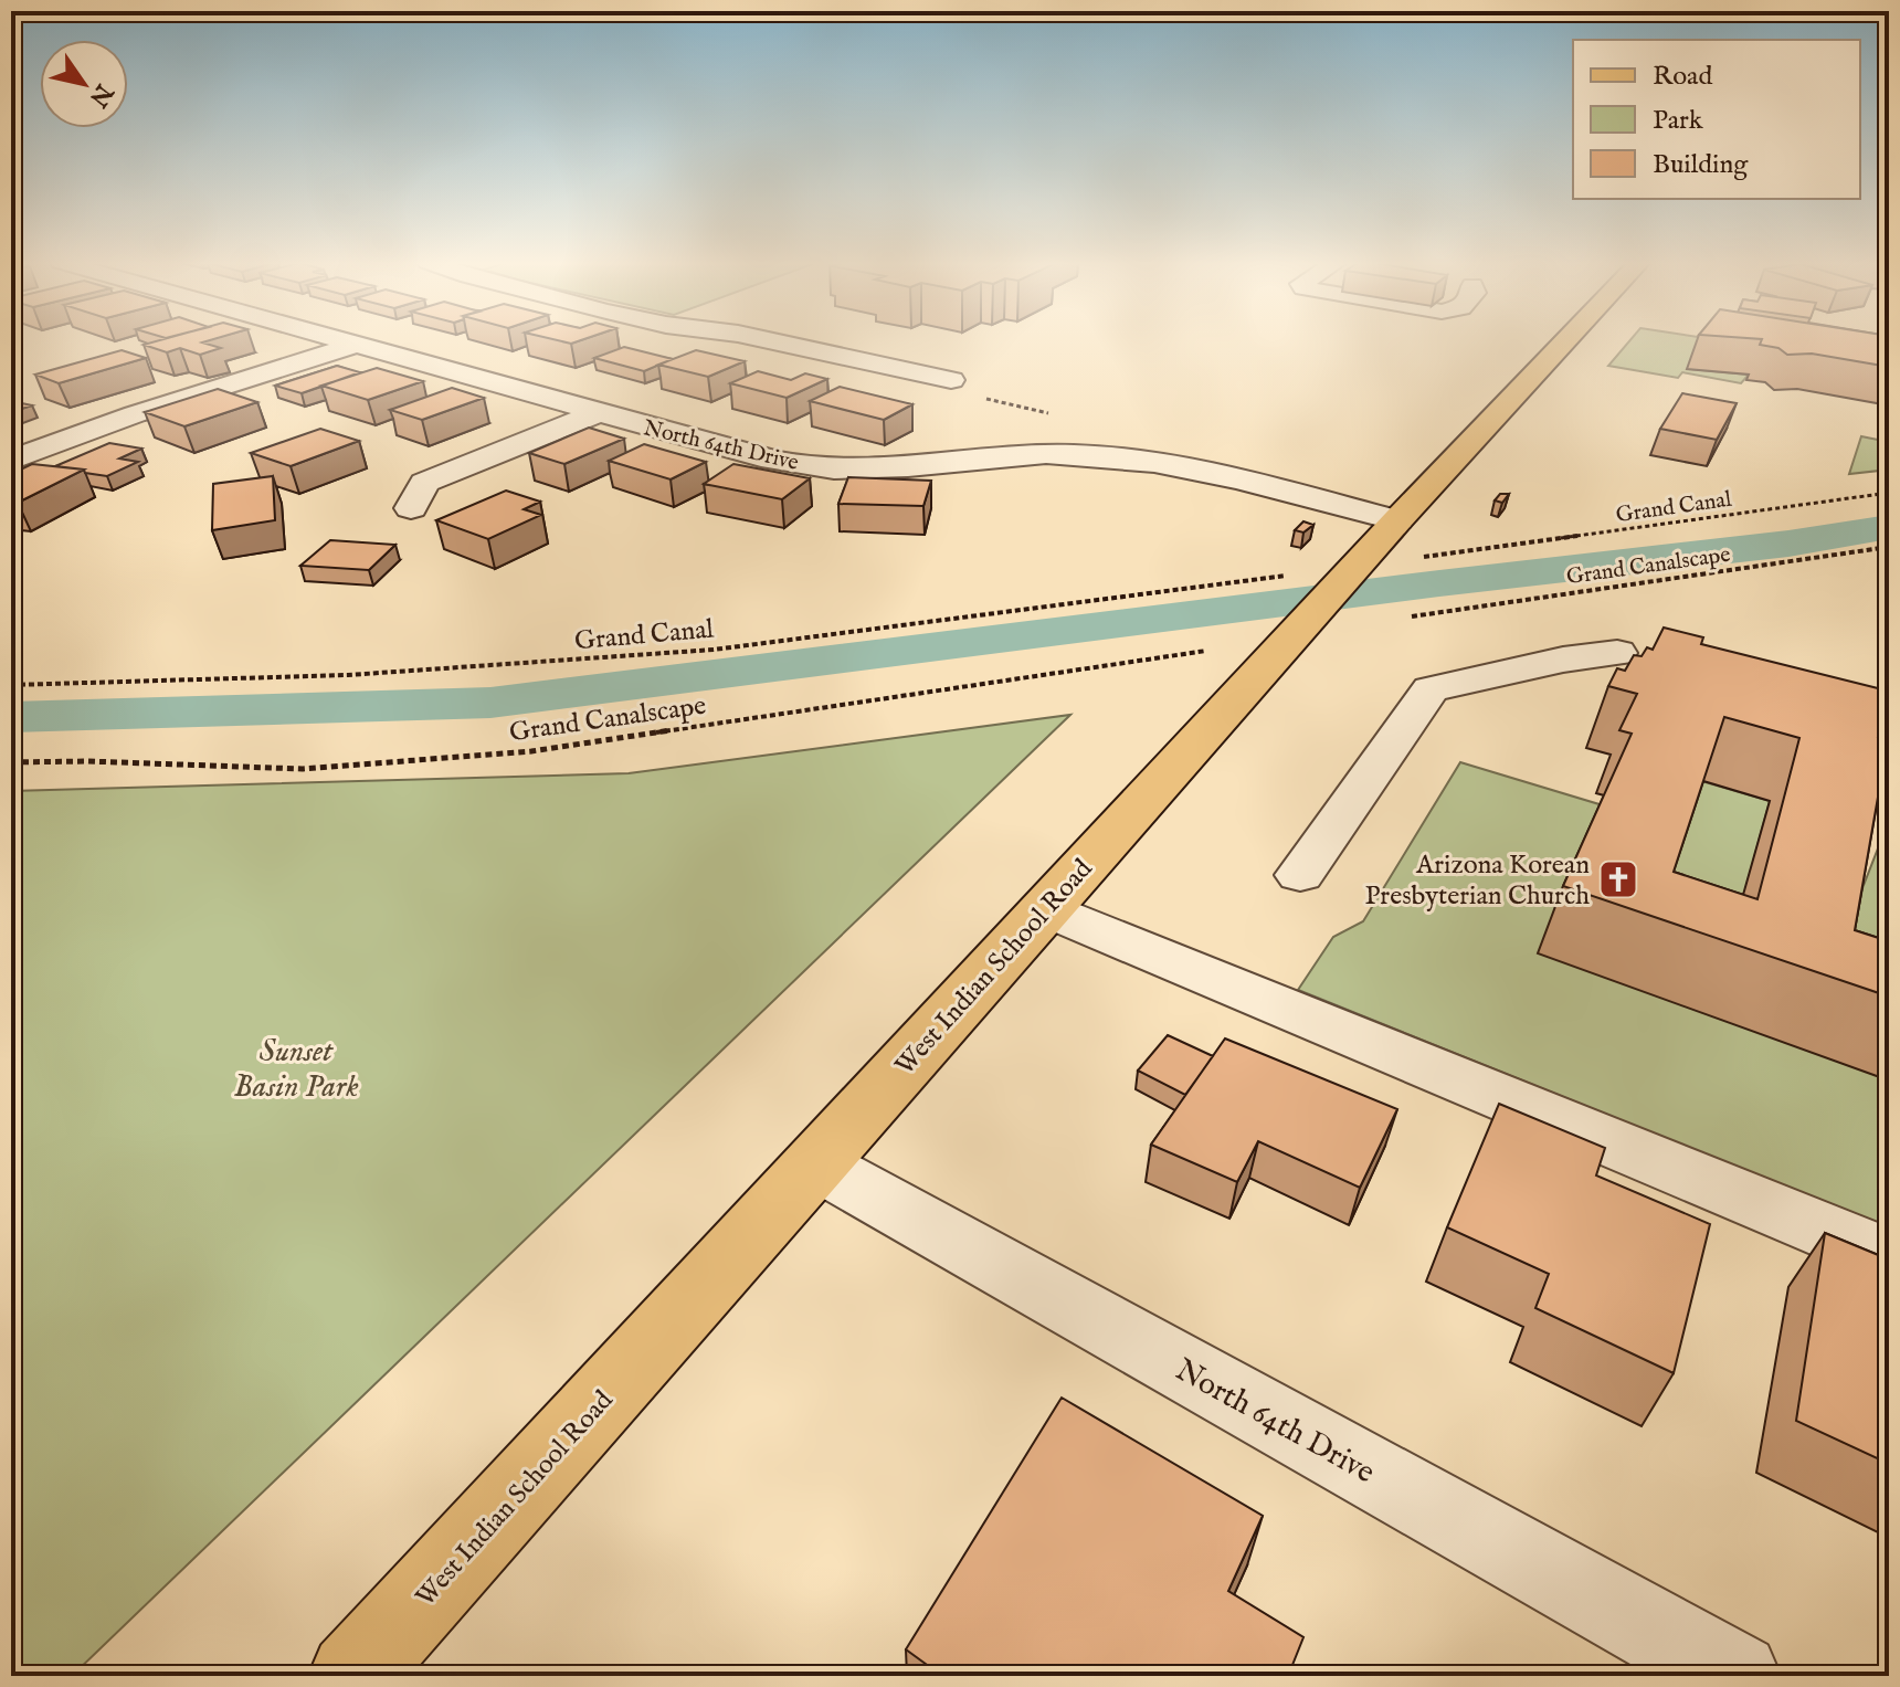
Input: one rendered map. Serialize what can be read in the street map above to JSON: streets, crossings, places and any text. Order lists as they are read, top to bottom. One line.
{"streets":{"main road":["West Indian School Road"],"street":["North 64th Drive"],"path":["Grand Canal","Grand Canalscape"]},"crossings":[["North 64th Drive","West Indian School Road"]],"parks":["Sunset Basin Park"],"places":{"church":["Arizona Korean Presbyterian Church"]},"legend":["Road","Park","Building"],"north":"bottom right"}
